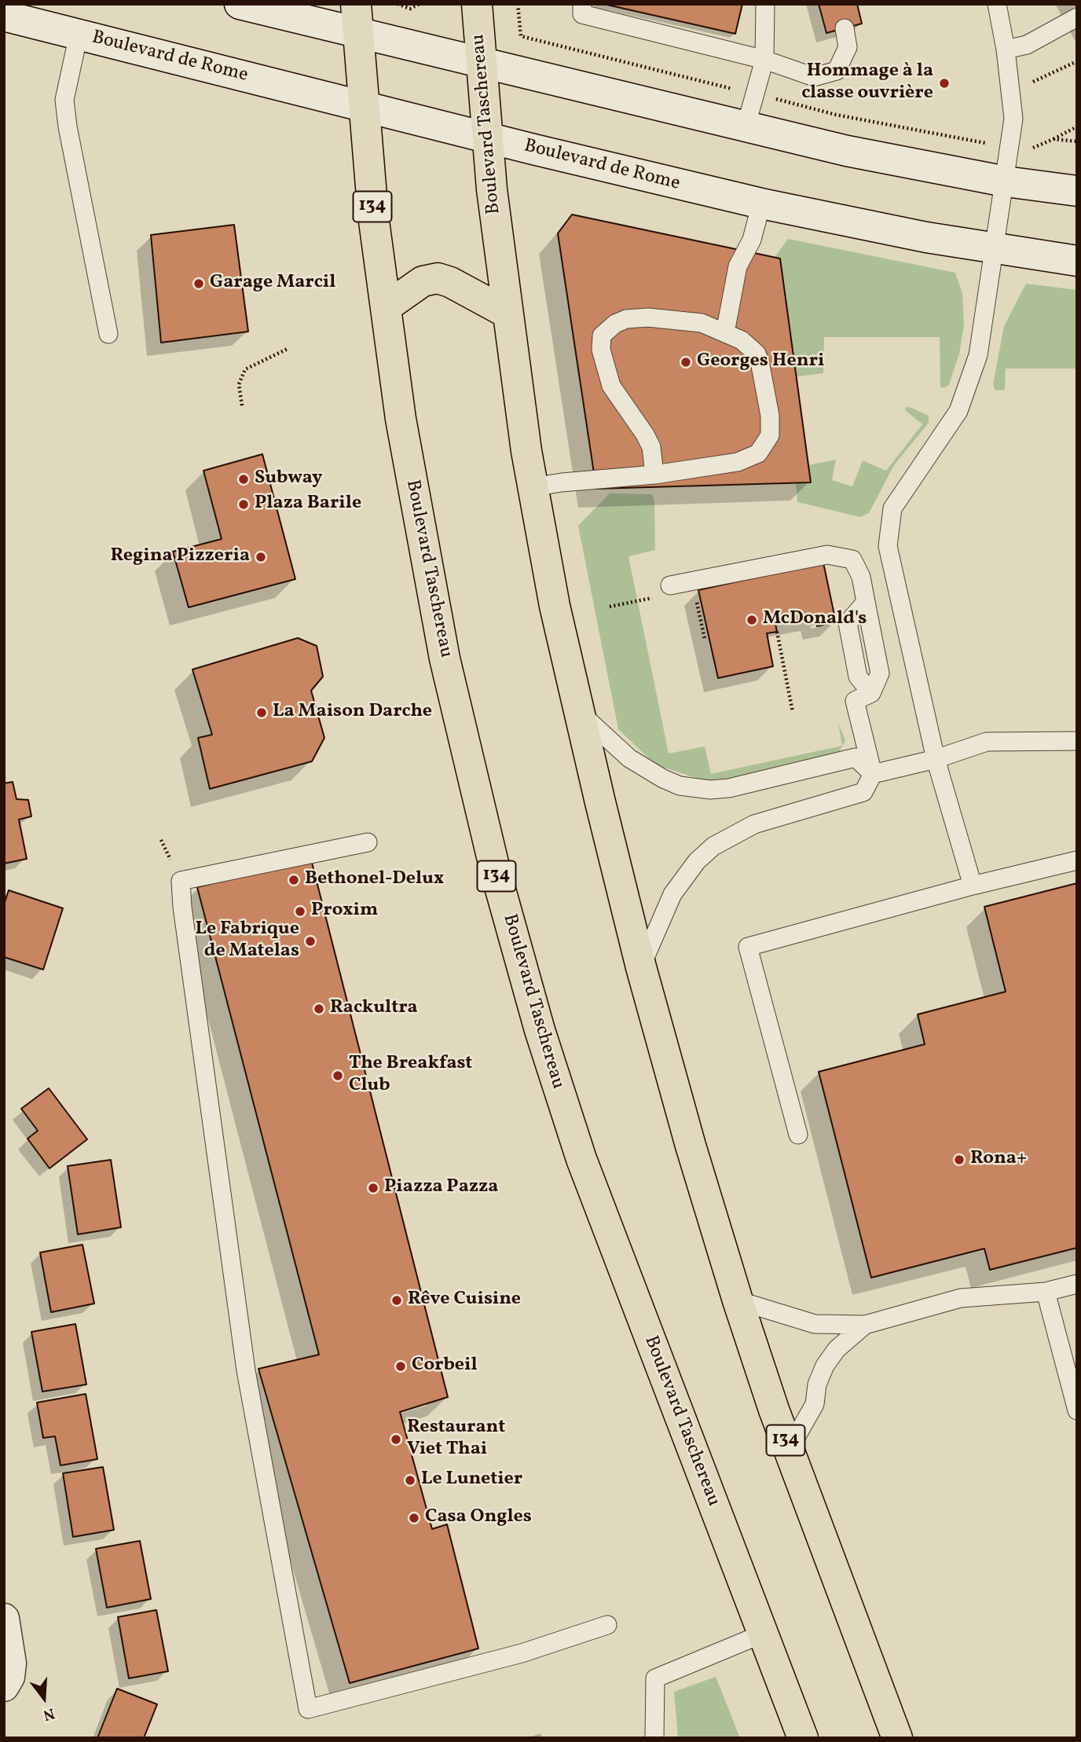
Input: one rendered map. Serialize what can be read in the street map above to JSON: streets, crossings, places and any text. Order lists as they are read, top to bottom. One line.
{"streets":{"main road":["Boulevard de Rome","Boulevard Taschereau","134"]},"crossings":[["Boulevard de Rome","Boulevard Taschereau"]],"places":["Hommage à la classe ouvrière","Garage Marcil","Georges Henri","Subway","Plaza Barile","Regina Pizzeria","McDonald's","La Maison Darche","Bethonel-Delux","Proxim","Le Fabrique de Matelas","Rackultra","The Breakfast Club","Rona+","Piazza Pazza","Rêve Cuisine","Corbeil","Restaurant Viet Thai","Le Lunetier","Casa Ongles"],"north":"bottom"}
